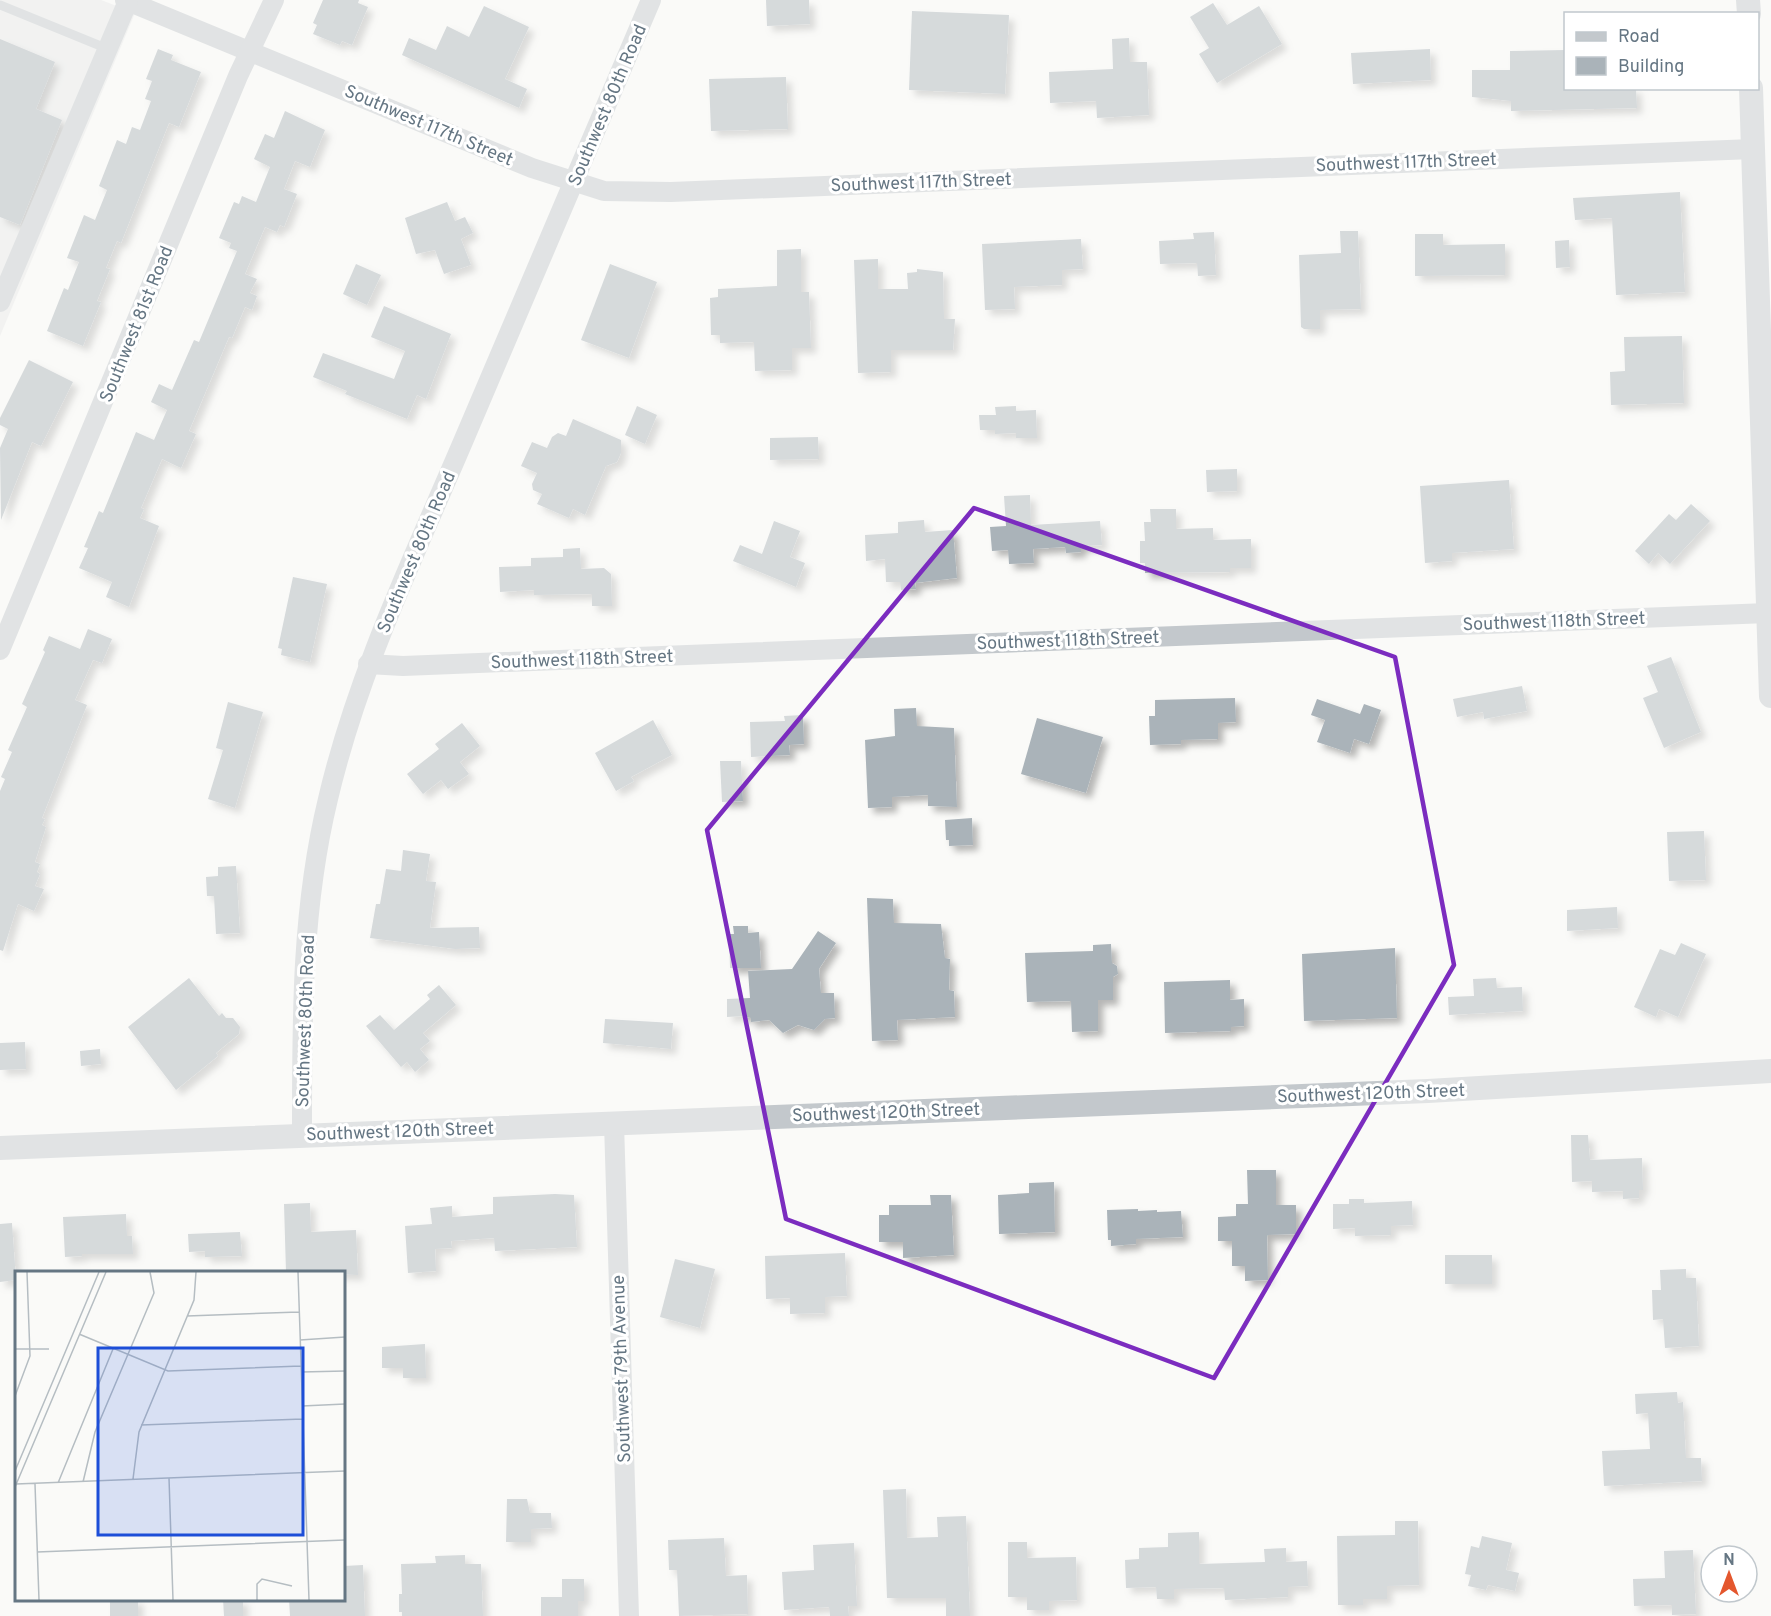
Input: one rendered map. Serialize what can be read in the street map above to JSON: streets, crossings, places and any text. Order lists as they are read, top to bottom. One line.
{"streets":{"street":["Southwest 80th Road","Southwest 117th Street","Southwest 81st Road","Southwest 118th Street","Southwest 120th Street","Southwest 79th Avenue"]},"crossings":[["Southwest 80th Road","Southwest 117th Street"],["Southwest 80th Road","Southwest 118th Street"],["Southwest 80th Road","Southwest 120th Street"],["Southwest 117th Street","Southwest 81st Road"],["Southwest 120th Street","Southwest 79th Avenue"]],"legend":["Road","Building"],"north":"top"}
